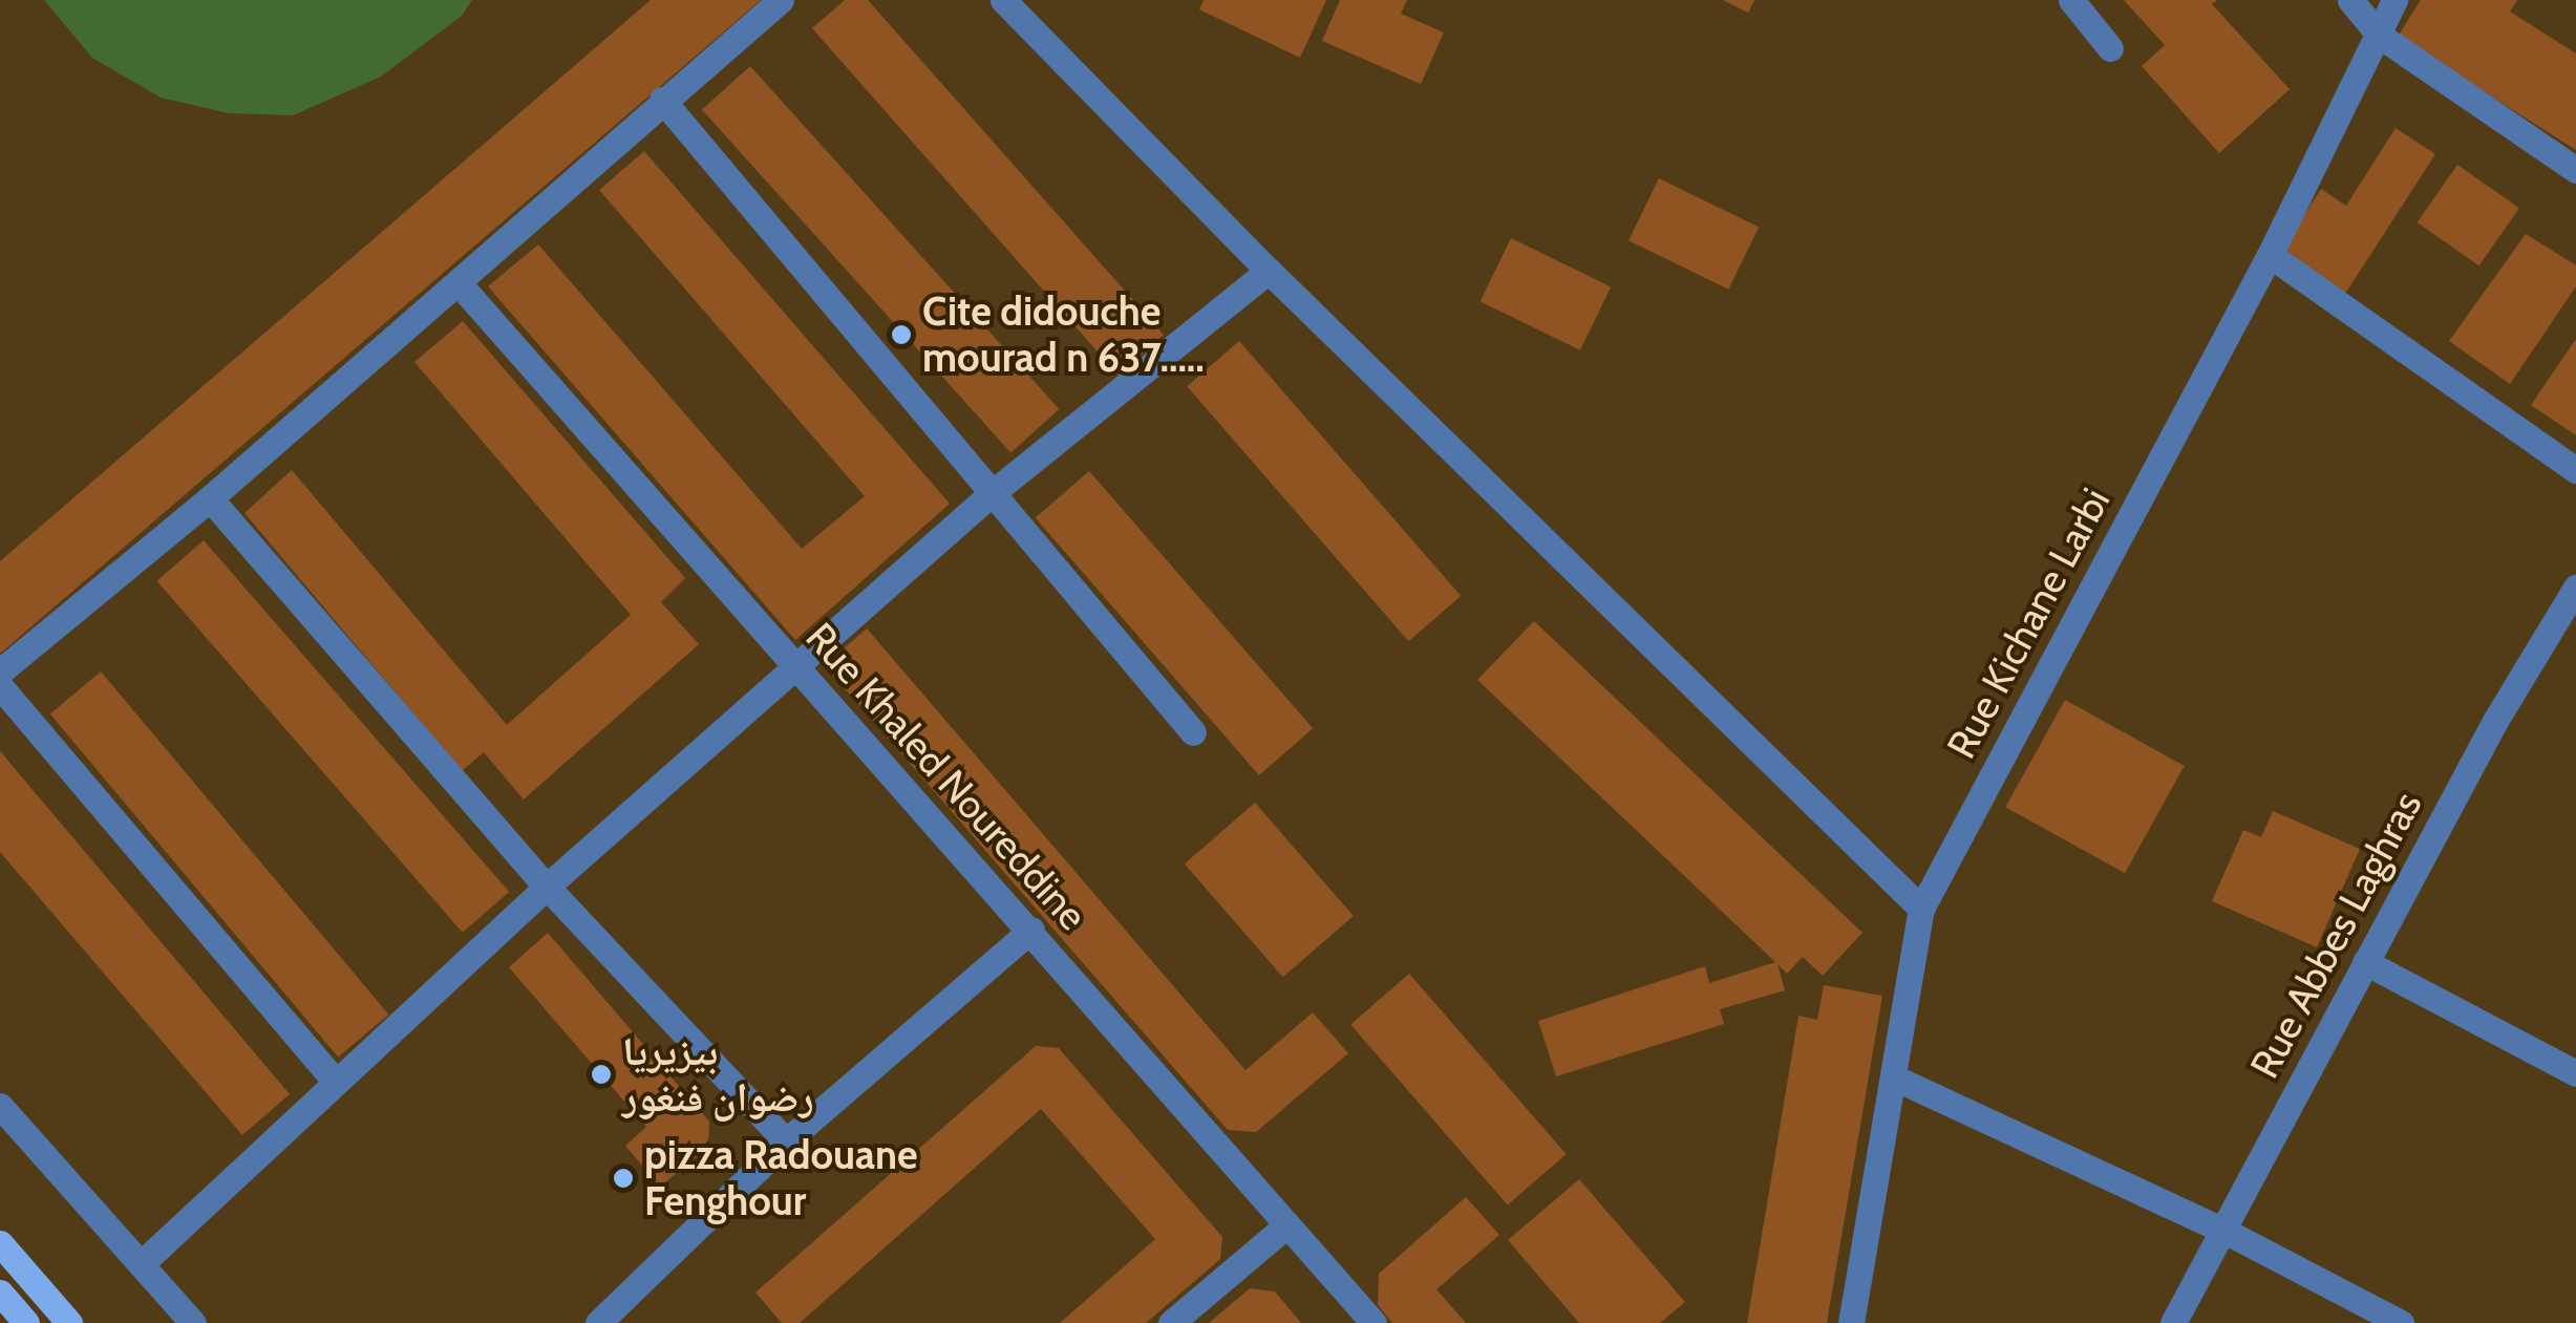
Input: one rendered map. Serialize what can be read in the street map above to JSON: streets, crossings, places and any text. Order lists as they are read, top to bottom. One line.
{"streets":{"street":["Rue Kichane Larbi","Rue Khaled Noureddine","Rue Abbes Laghras"]},"places":["Cite didouche mourad n 637.....","بيزيريا رضوان فنغور","pizza Radouane Fenghour"]}
